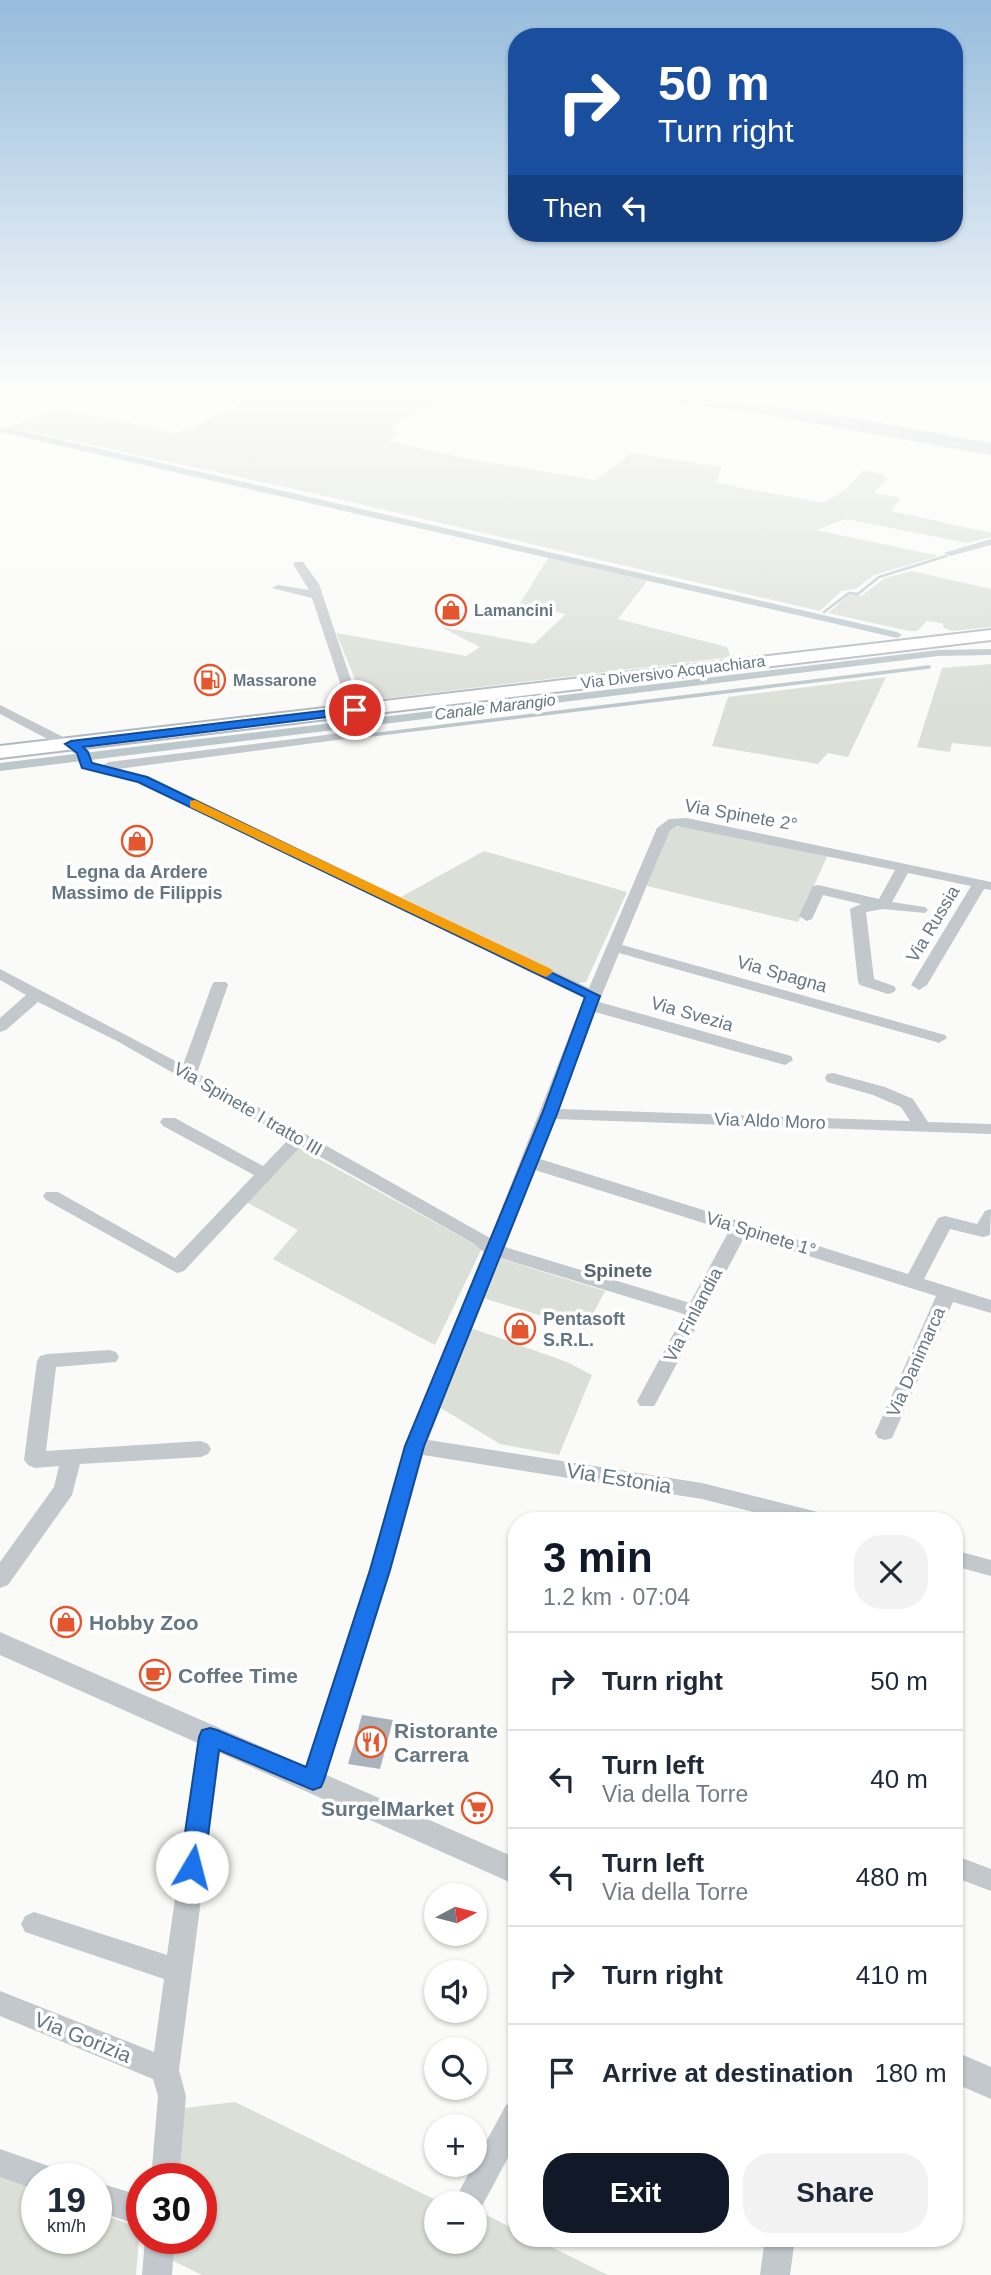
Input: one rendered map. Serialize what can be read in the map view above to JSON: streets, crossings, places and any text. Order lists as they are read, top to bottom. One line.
{"streets":{"main road":["Via Diversivo Acquachiara"],"street":["Via Spinete 2°","Via Russia","Via Spagna","Via Svezia","Via Spinete I tratto III","Via Aldo Moro","Via Spinete 1°","Via Finlandia","Via Danimarca","Via Estonia","Via Gorizia"]},"crossings":[["Via Diversivo Acquachiara","Via Svezia"],["Via Spinete 2°","Via Russia"],["Via Spinete 2°","Via Spagna"],["Via Spinete 2°","Via Svezia"],["Via Spinete 2°","Via Spinete I tratto III"],["Via Spinete 2°","Via Aldo Moro"],["Via Spinete 2°","Via Spinete 1°"],["Via Spinete 2°","Via Estonia"],["Via Spinete I tratto III","Via Finlandia"],["Via Spinete 1°","Via Finlandia"],["Via Spinete 1°","Via Danimarca"]],"districts":["Spinete"],"water":["Canale Marangio"],"places":{"shop":["Lamancini","Legna da Ardere Massimo de Filippis","Pentasoft S.R.L.","Hobby Zoo"],"fuel station":["Massarone"],"cafe":["Coffee Time"],"restaurant":["Ristorante Carrera"],"supermarket":["SurgelMarket"]},"north":"right","page":{"turn":["50 m","Turn right"],"then":"Then","heading":["3 min","1.2 km · 07:04"],"list":[{"name":"Turn right","value":"50 m"},{"name":"Turn left","note":"Via della Torre","value":"40 m"},{"name":"Turn left","note":"Via della Torre","value":"480 m"},{"name":"Turn right","value":"410 m"},{"name":"Arrive at destination","value":"180 m"}],"map_buttons":["+","−"],"buttons":["Exit","Share"],"speed":"19 km/h","limit":"30"}}
